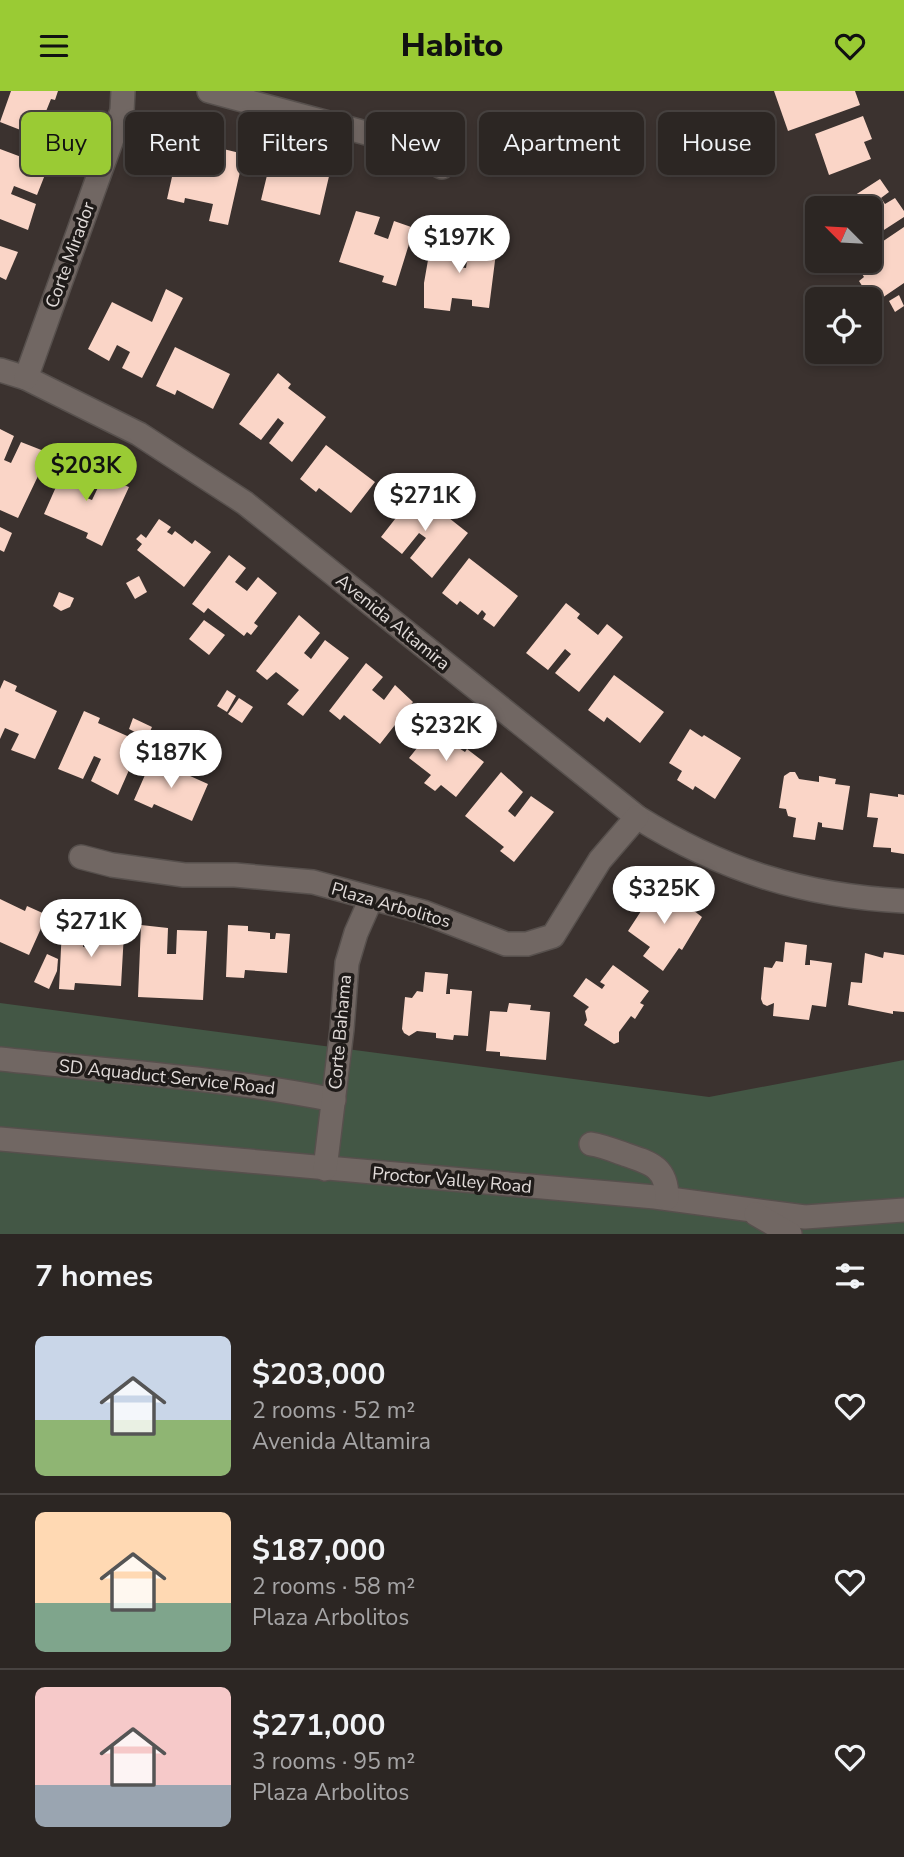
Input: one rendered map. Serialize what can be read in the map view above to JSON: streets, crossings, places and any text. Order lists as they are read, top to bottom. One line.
{"streets":{"street":["Corte Mirador","Avenida Altamira","Plaza Arbolitos","Corte Bahama","SD Aquaduct Service Road","Proctor Valley Road"]},"crossings":[["Corte Mirador","Avenida Altamira"],["Avenida Altamira","Plaza Arbolitos"],["Plaza Arbolitos","Corte Bahama"],["Corte Bahama","SD Aquaduct Service Road"],["Corte Bahama","Proctor Valley Road"]],"north":"top left","page":{"header":"Habito","chip":["Buy","Rent","Filters","New","Apartment","House"],"price":["$197K","$203K","$271K","$232K","$187K","$325K","$271K"],"heading":"7 homes","list":[{"name":"$203,000","note":"2 rooms · 52 m² · Avenida Altamira"},{"name":"$187,000","note":"2 rooms · 58 m² · Plaza Arbolitos"},{"name":"$271,000","note":"3 rooms · 95 m² · Plaza Arbolitos"}]}}
